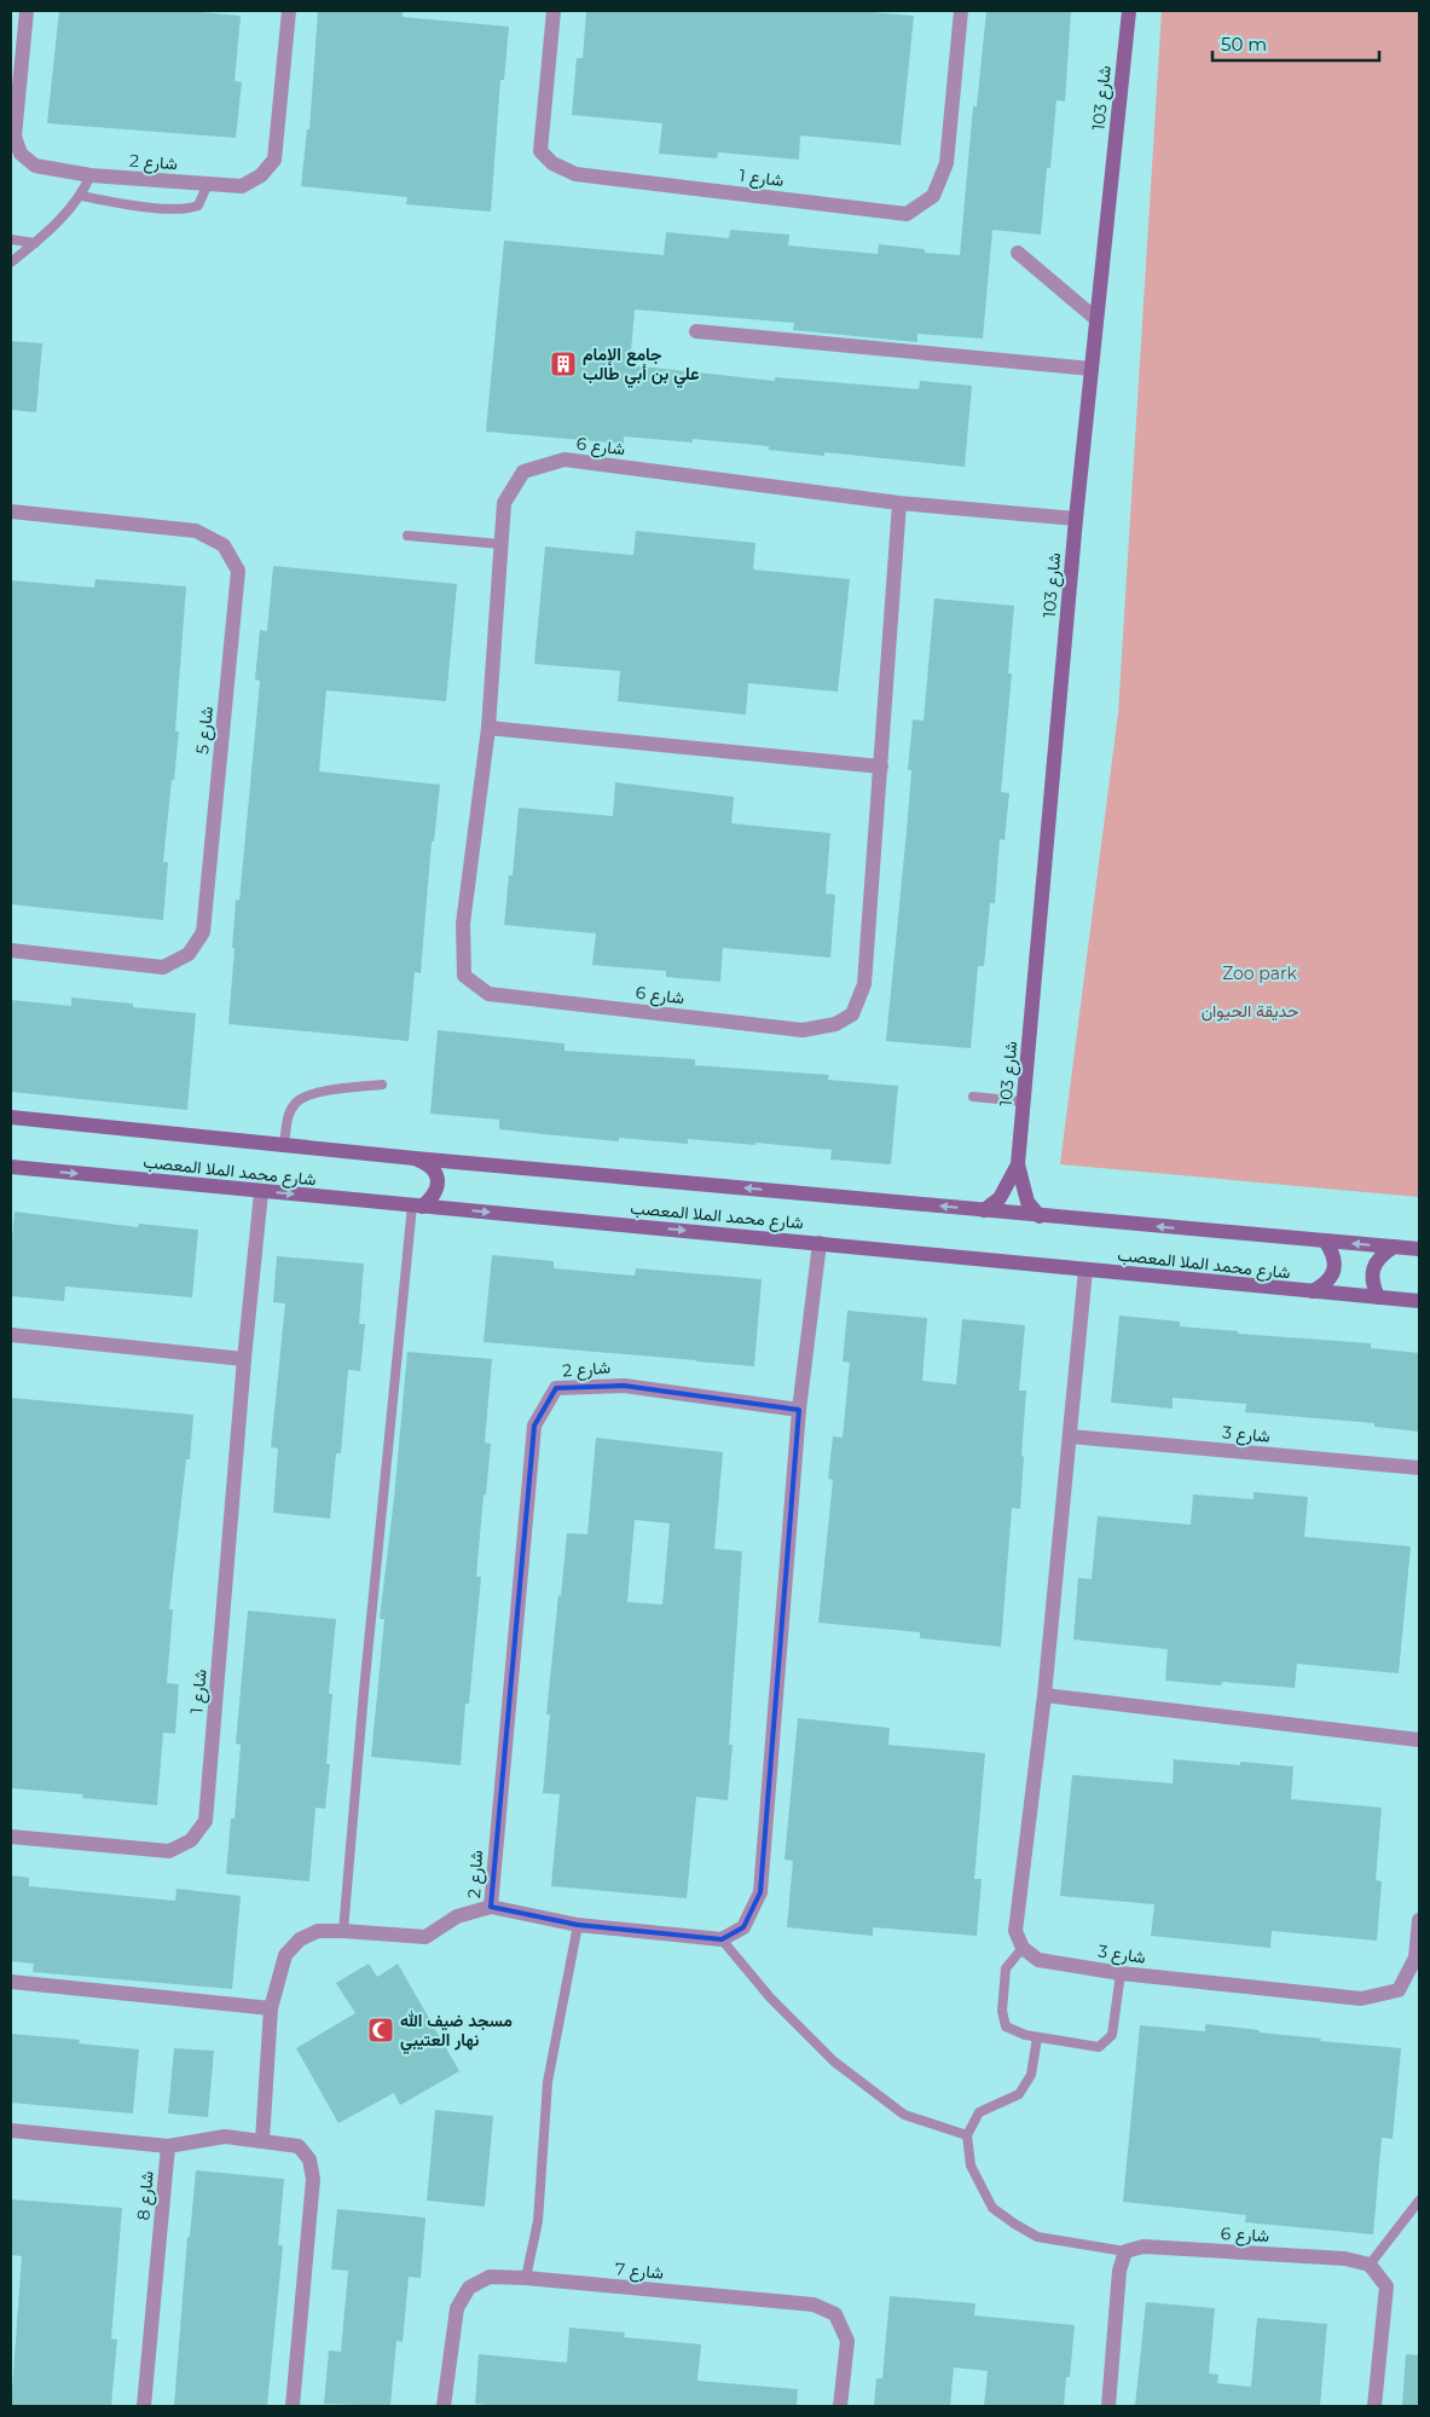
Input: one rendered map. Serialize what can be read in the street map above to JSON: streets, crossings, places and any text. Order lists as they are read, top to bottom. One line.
{"streets":{"street":["شارع 103","شارع 2","شارع 1","شارع 6","شارع 5","شارع محمد الملا المعصب","شارع 3","شارع 8","شارع 7"]},"crossings":[["شارع 103","شارع 6"],["شارع 103","شارع محمد الملا المعصب"],["شارع 1","شارع محمد الملا المعصب"]],"parks":["Zoo park","حديقة الحيوان"],"places":{"building":["جامع الإمام علي بن أبي طالب"],"mosque":["مسجد ضيف الله نهار العتيبي"]},"scale_bar":"50 m"}
